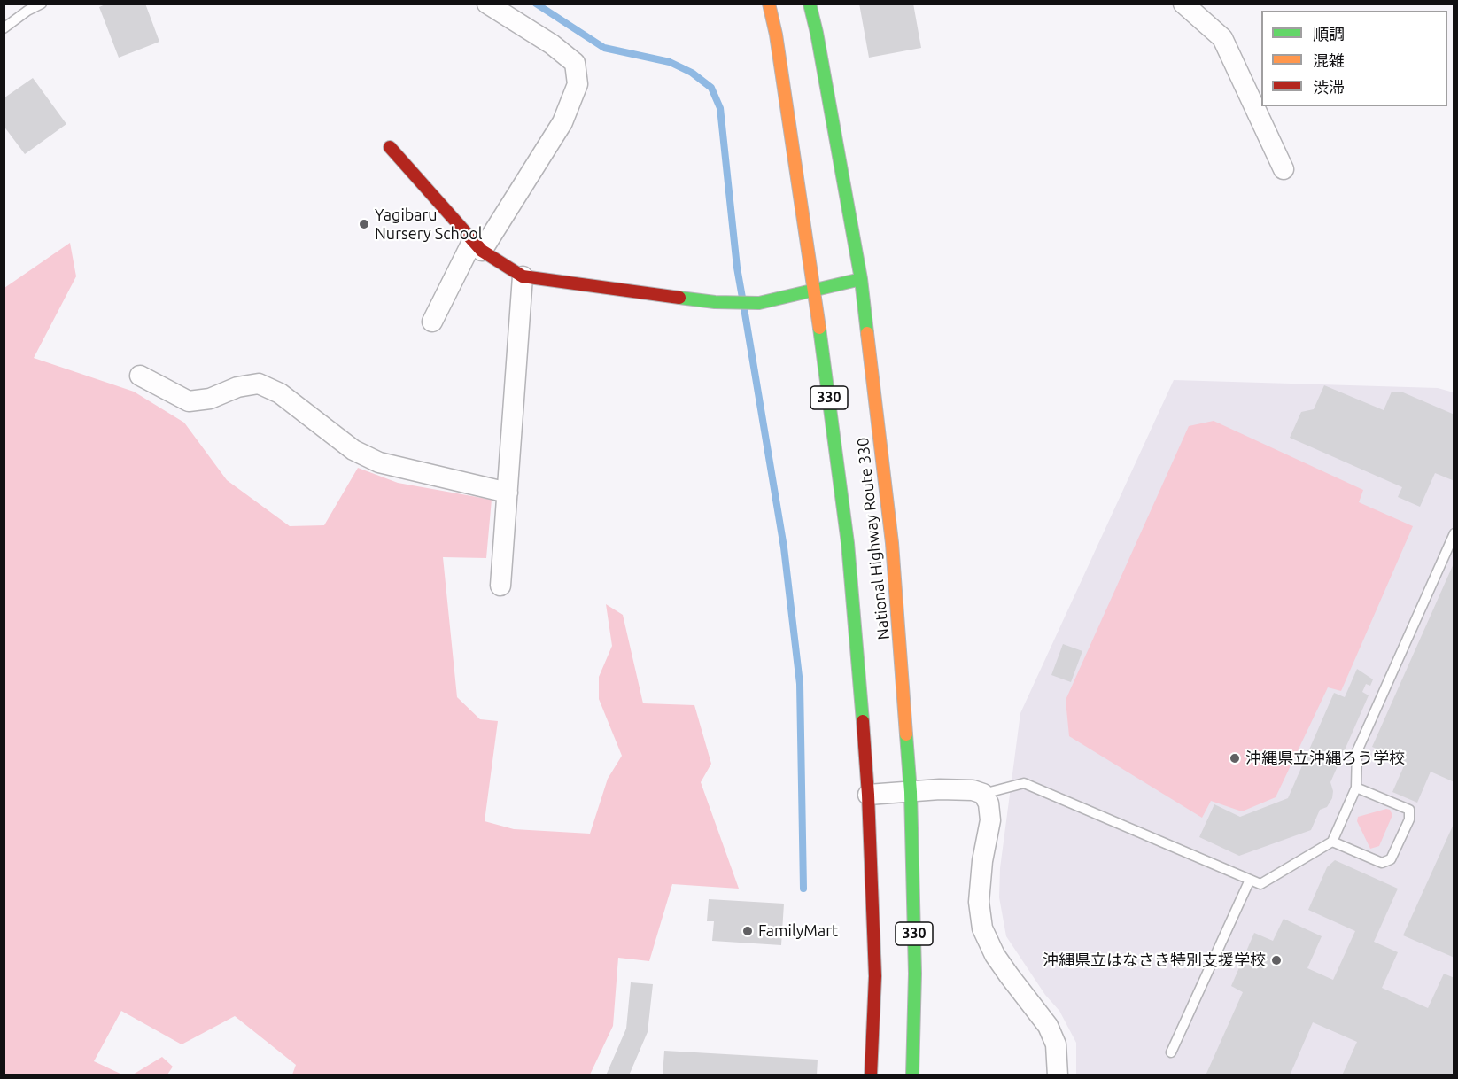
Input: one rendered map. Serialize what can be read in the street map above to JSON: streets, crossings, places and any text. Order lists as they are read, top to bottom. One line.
{"streets":{"main road":["330","National Highway Route 330"]},"places":["Yagibaru Nursery School","沖縄県立沖縄ろう学校","FamilyMart","沖縄県立はなさき特別支援学校"],"legend":["順調","混雑","渋滞"]}
